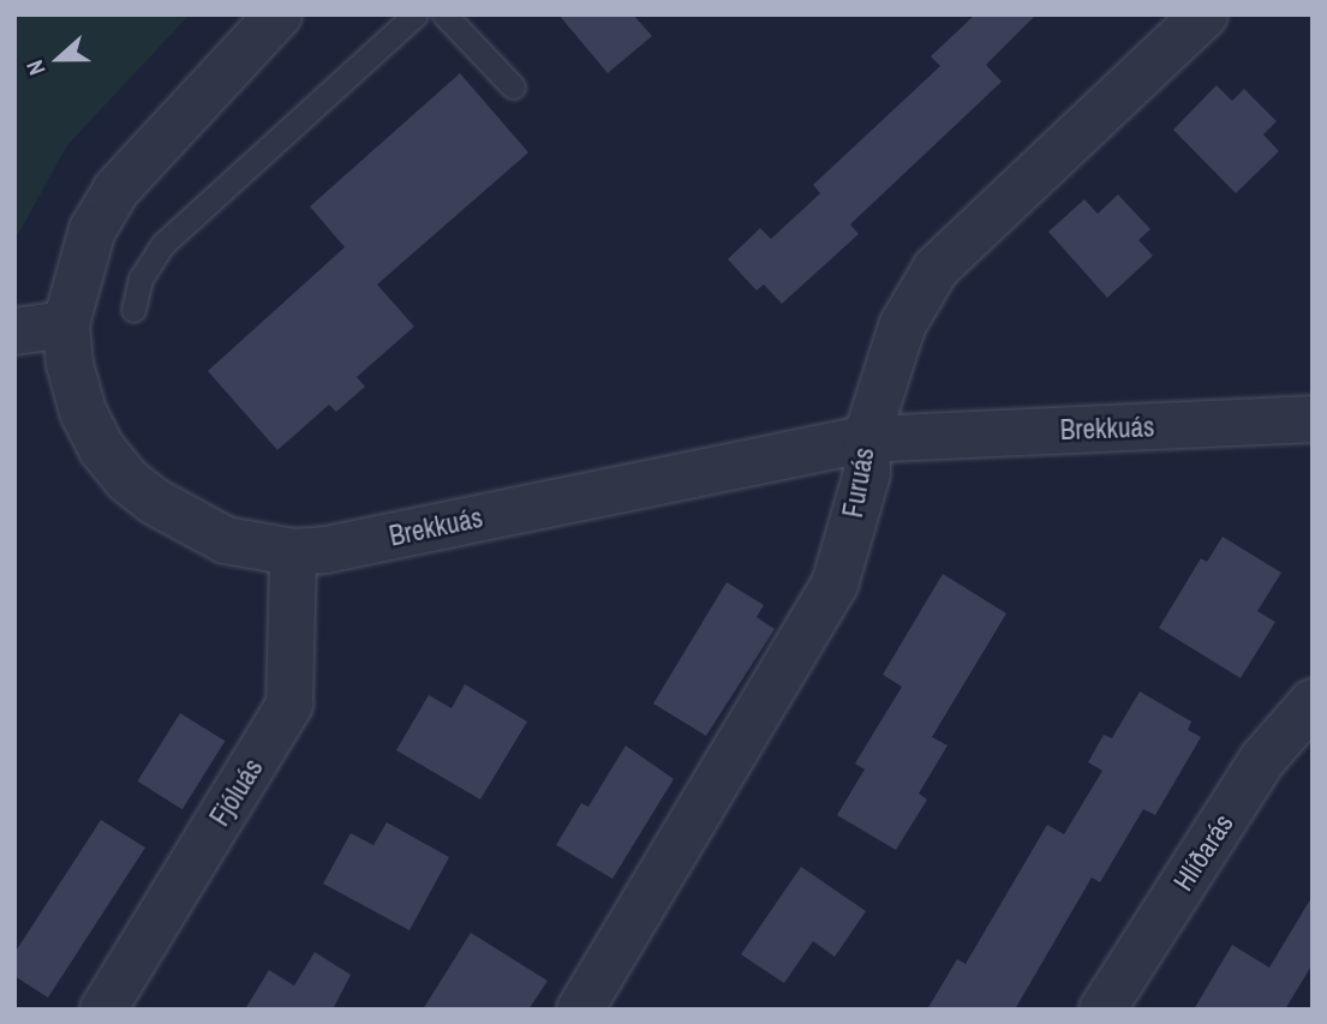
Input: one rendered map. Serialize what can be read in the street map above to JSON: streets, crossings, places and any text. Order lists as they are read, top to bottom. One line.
{"streets":{"street":["Brekkuás","Furuás","Fjóluás","Hlíðarás"]},"crossings":[["Brekkuás","Furuás"],["Brekkuás","Fjóluás"]],"north":"left"}
